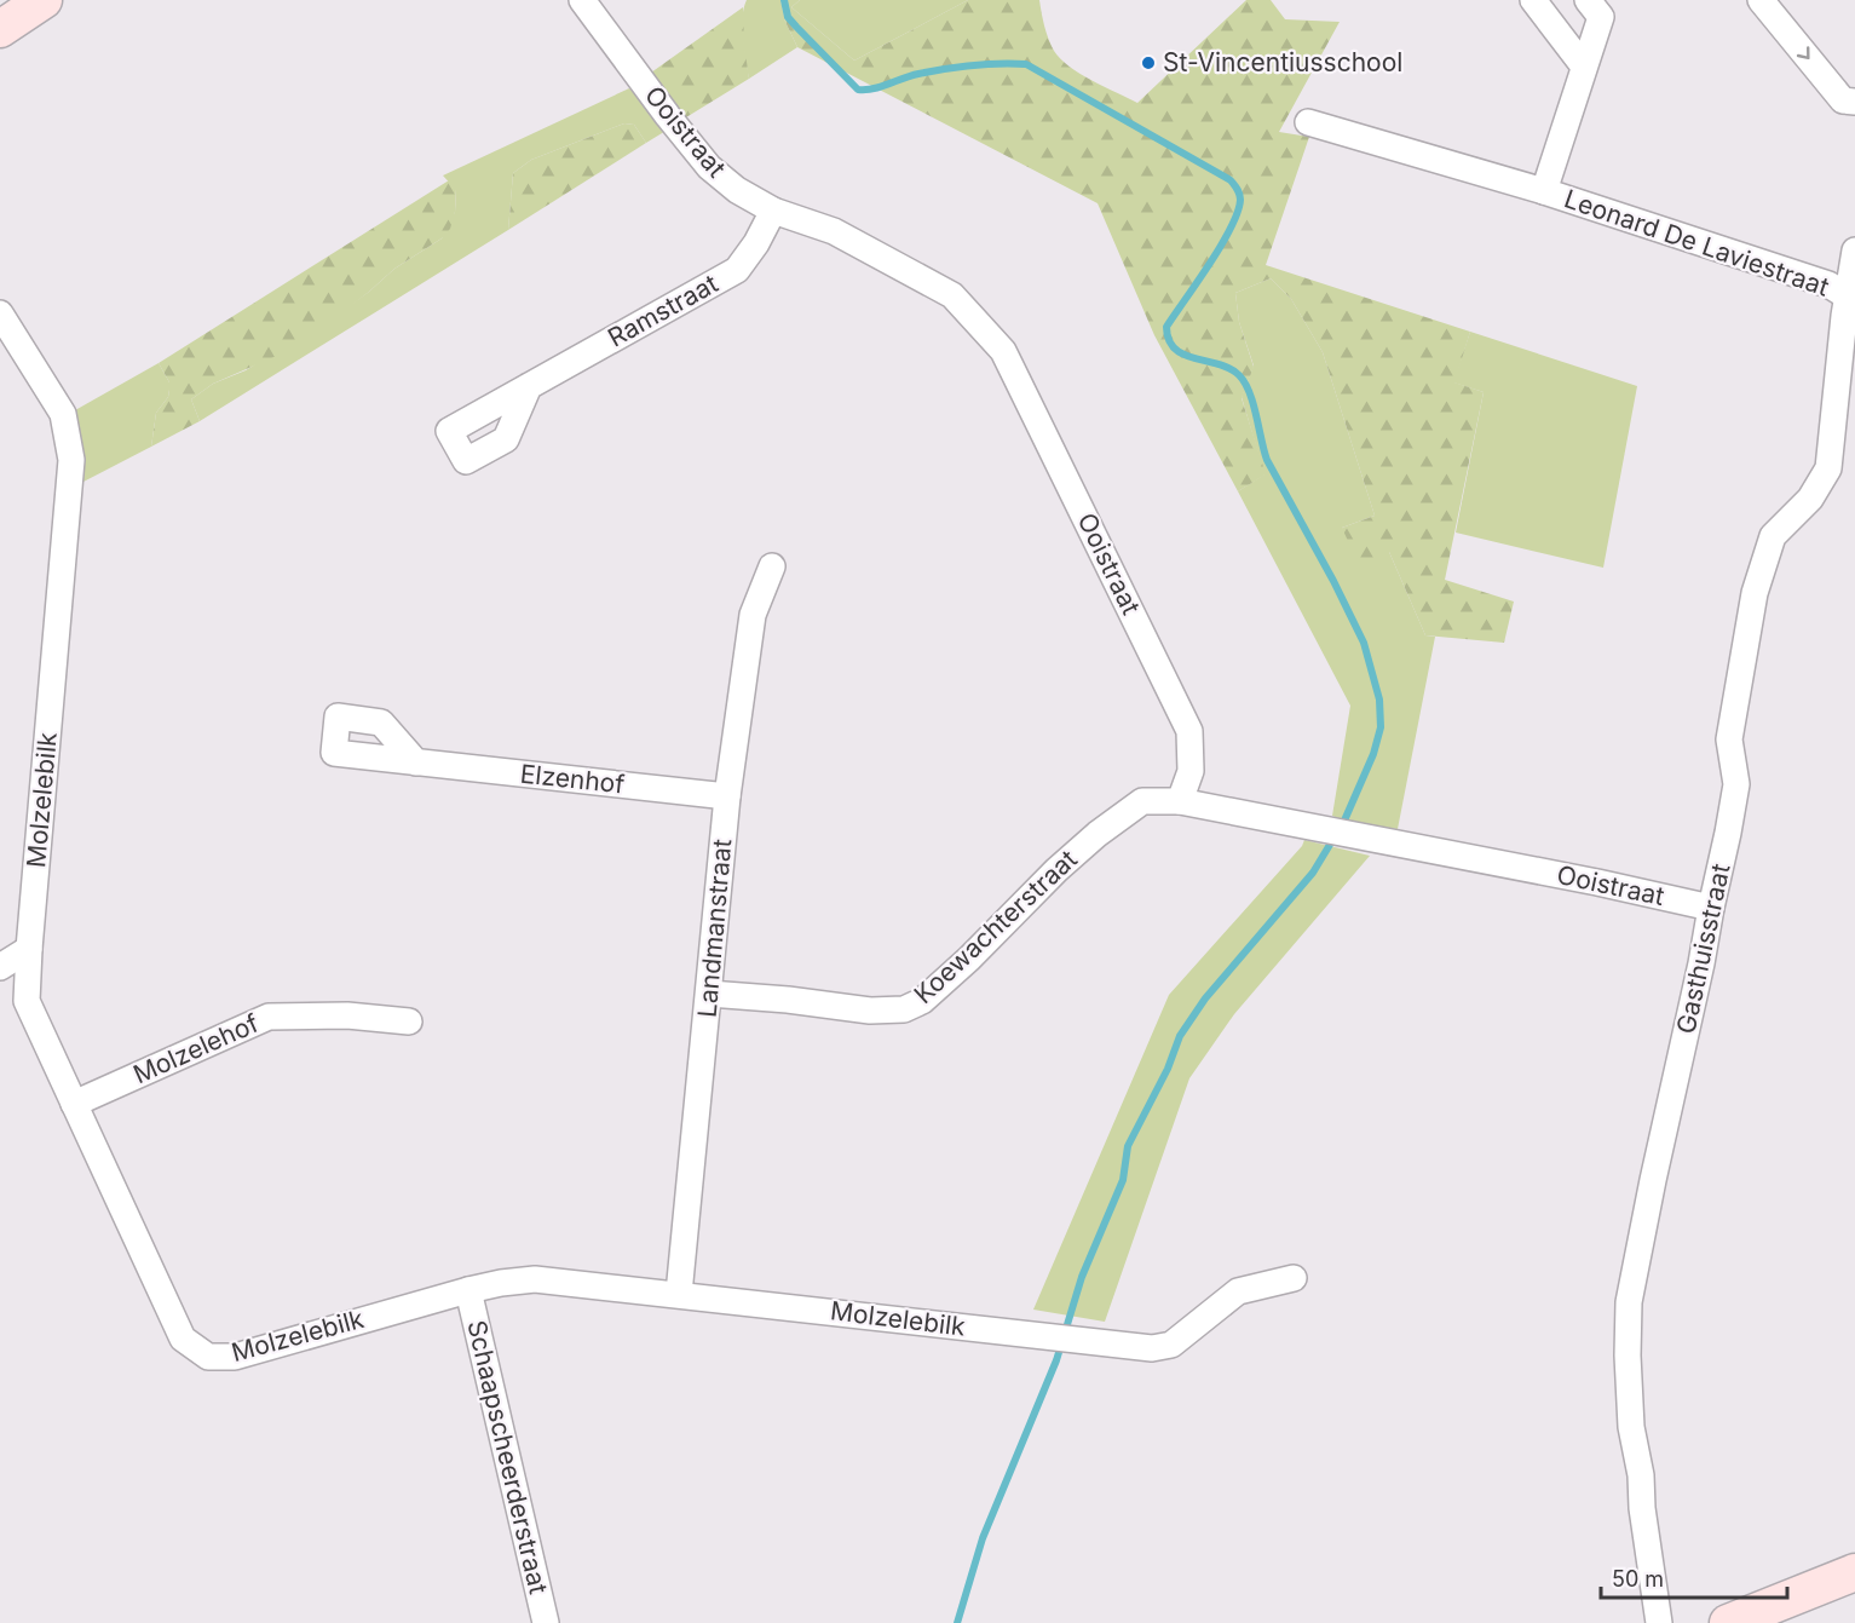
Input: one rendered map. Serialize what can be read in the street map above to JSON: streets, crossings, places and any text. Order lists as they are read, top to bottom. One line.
{"streets":{"street":["Ooistraat","Leonard De Laviestraat","Ramstraat","Elzenhof","Molzelebilk","Koewachterstraat","Landmanstraat","Gasthuisstraat","Molzelehof","Schaapscheerderstraat"]},"crossings":[["Ooistraat","Ramstraat"],["Ooistraat","Koewachterstraat"],["Ooistraat","Gasthuisstraat"],["Leonard De Laviestraat","Gasthuisstraat"],["Elzenhof","Landmanstraat"],["Molzelebilk","Landmanstraat"],["Molzelebilk","Molzelehof"],["Molzelebilk","Schaapscheerderstraat"],["Koewachterstraat","Landmanstraat"]],"places":["St-Vincentiusschool"],"scale_bar":"50 m"}
